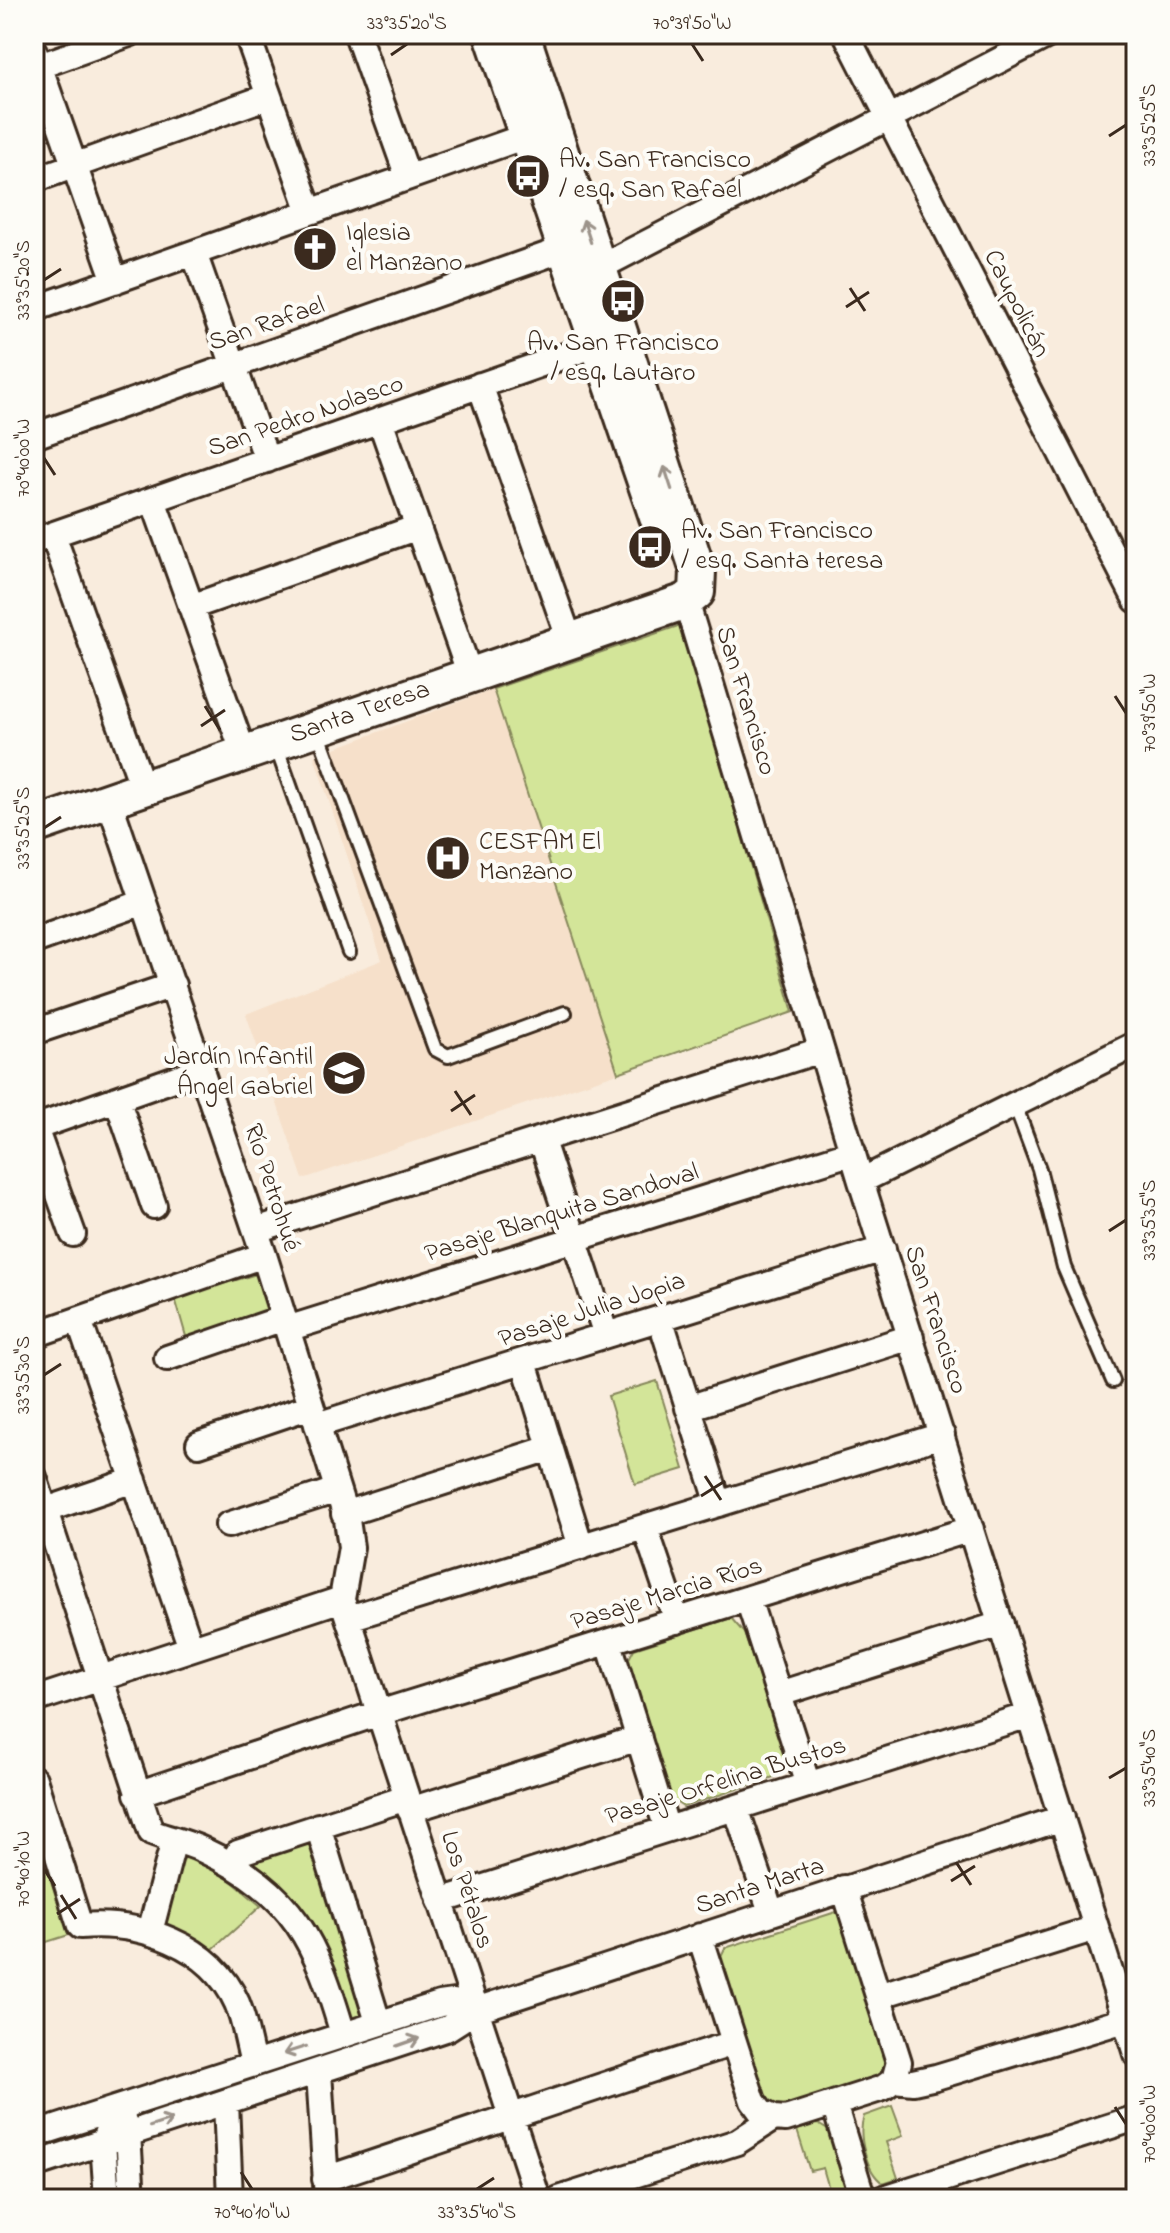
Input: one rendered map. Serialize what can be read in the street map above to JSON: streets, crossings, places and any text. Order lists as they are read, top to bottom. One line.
{"streets":{"street":["Caupolicán","San Rafael","San Pedro Nolasco","San Francisco","Santa Teresa","Río Petrohué","Pasaje Blanquita Sandoval","Pasaje Julia Jopia","Pasaje Marcia Ríos","Pasaje Orfelina Bustos","Santa Marta","Los Pétalos"]},"crossings":[["Caupolicán","San Rafael"],["San Francisco","Santa Teresa"],["San Francisco","Pasaje Blanquita Sandoval"],["San Francisco","Pasaje Julia Jopia"],["San Francisco","Pasaje Marcia Ríos"],["San Francisco","Pasaje Orfelina Bustos"],["San Francisco","Santa Marta"],["Santa Teresa","Río Petrohué"],["Río Petrohué","Pasaje Blanquita Sandoval"],["Río Petrohué","Pasaje Julia Jopia"],["Río Petrohué","Los Pétalos"],["Pasaje Marcia Ríos","Los Pétalos"],["Pasaje Orfelina Bustos","Los Pétalos"],["Santa Marta","Los Pétalos"]],"places":{"bus stop":["Av. San Francisco / esq. San Rafael","Av. San Francisco / esq. Lautaro","Av. San Francisco / esq. Santa teresa"],"church":["Iglesia el Manzano"],"hospital":["CESFAM El Manzano"],"school or university":["Jardín Infantil Ángel Gabriel"]},"coordinates":["33°35'20\"S","70°39'50\"W","33°35'25\"S","70°40'00\"W","33°35'35\"S","33°35'30\"S","33°35'40\"S","70°40'10\"W"]}
